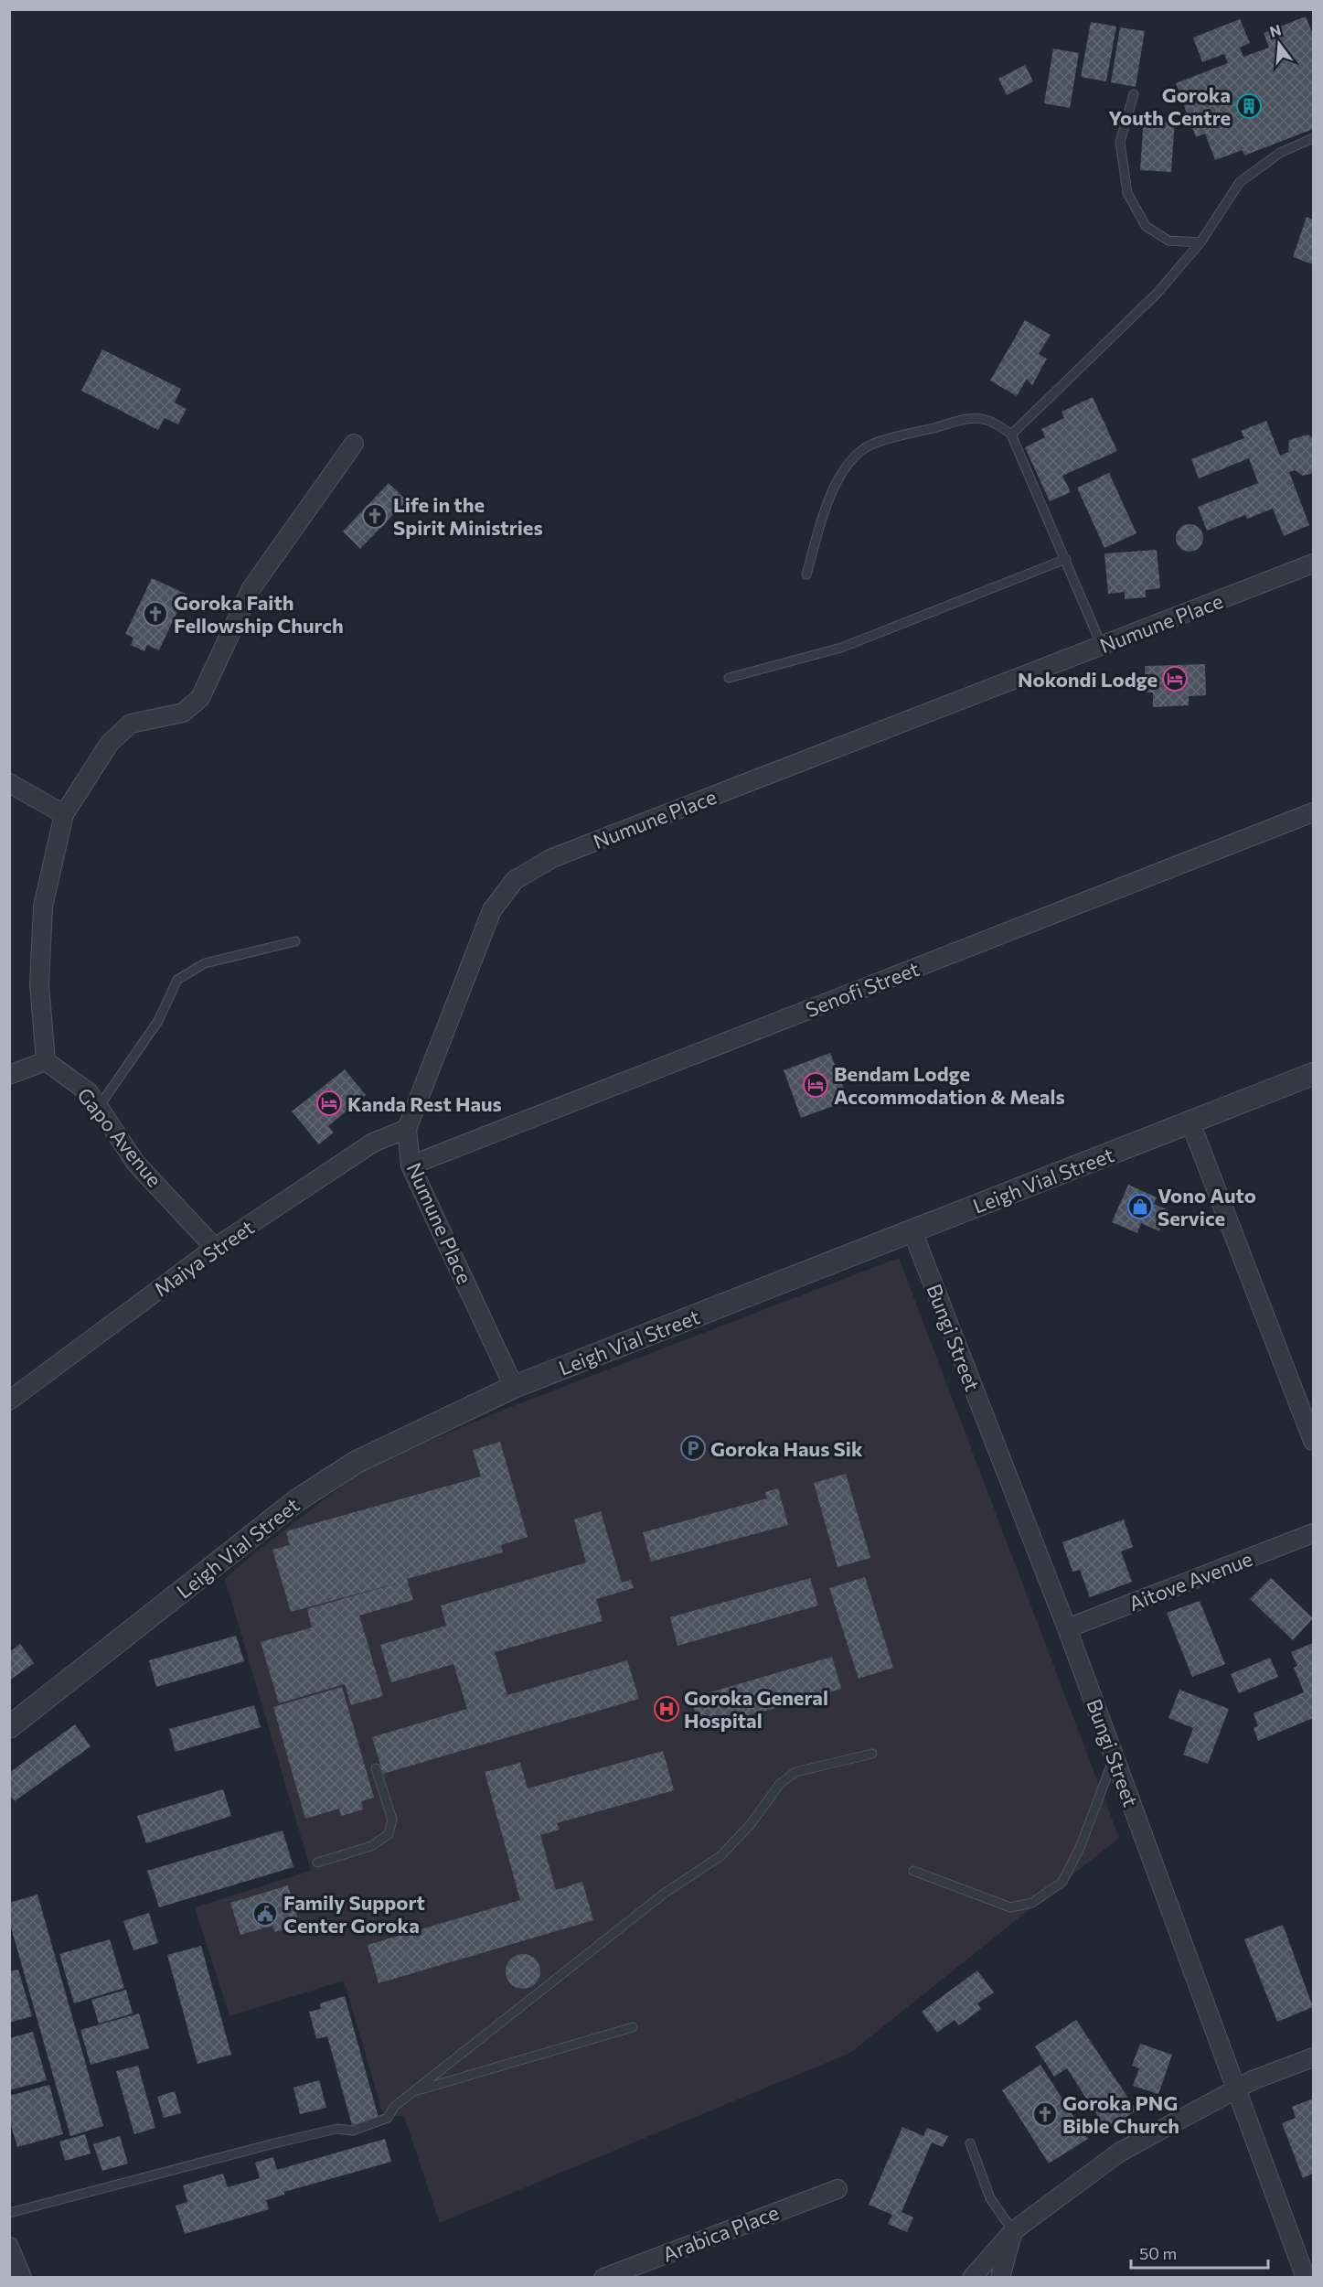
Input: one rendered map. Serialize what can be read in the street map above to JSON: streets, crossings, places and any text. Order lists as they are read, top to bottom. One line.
{"streets":{"street":["Numune Place","Senofi Street","Gapo Avenue","Leigh Vial Street","Maiya Street","Bungi Street","Aitove Avenue","Arabica Place"]},"crossings":[["Numune Place","Senofi Street"],["Numune Place","Leigh Vial Street"],["Numune Place","Maiya Street"],["Gapo Avenue","Maiya Street"],["Leigh Vial Street","Bungi Street"],["Bungi Street","Aitove Avenue"]],"places":{"building":["Goroka Youth Centre"],"church":["Life in the Spirit Ministries","Goroka Faith Fellowship Church","Goroka PNG Bible Church"],"hotel":["Nokondi Lodge","Bendam Lodge Accommodation & Meals","Kanda Rest Haus"],"shop":["Vono Auto Service"],"parking":["Goroka Haus Sik"],"hospital":["Goroka General Hospital"],"public building":["Family Support Center Goroka"]},"scale_bar":"50 m","north":"top"}
